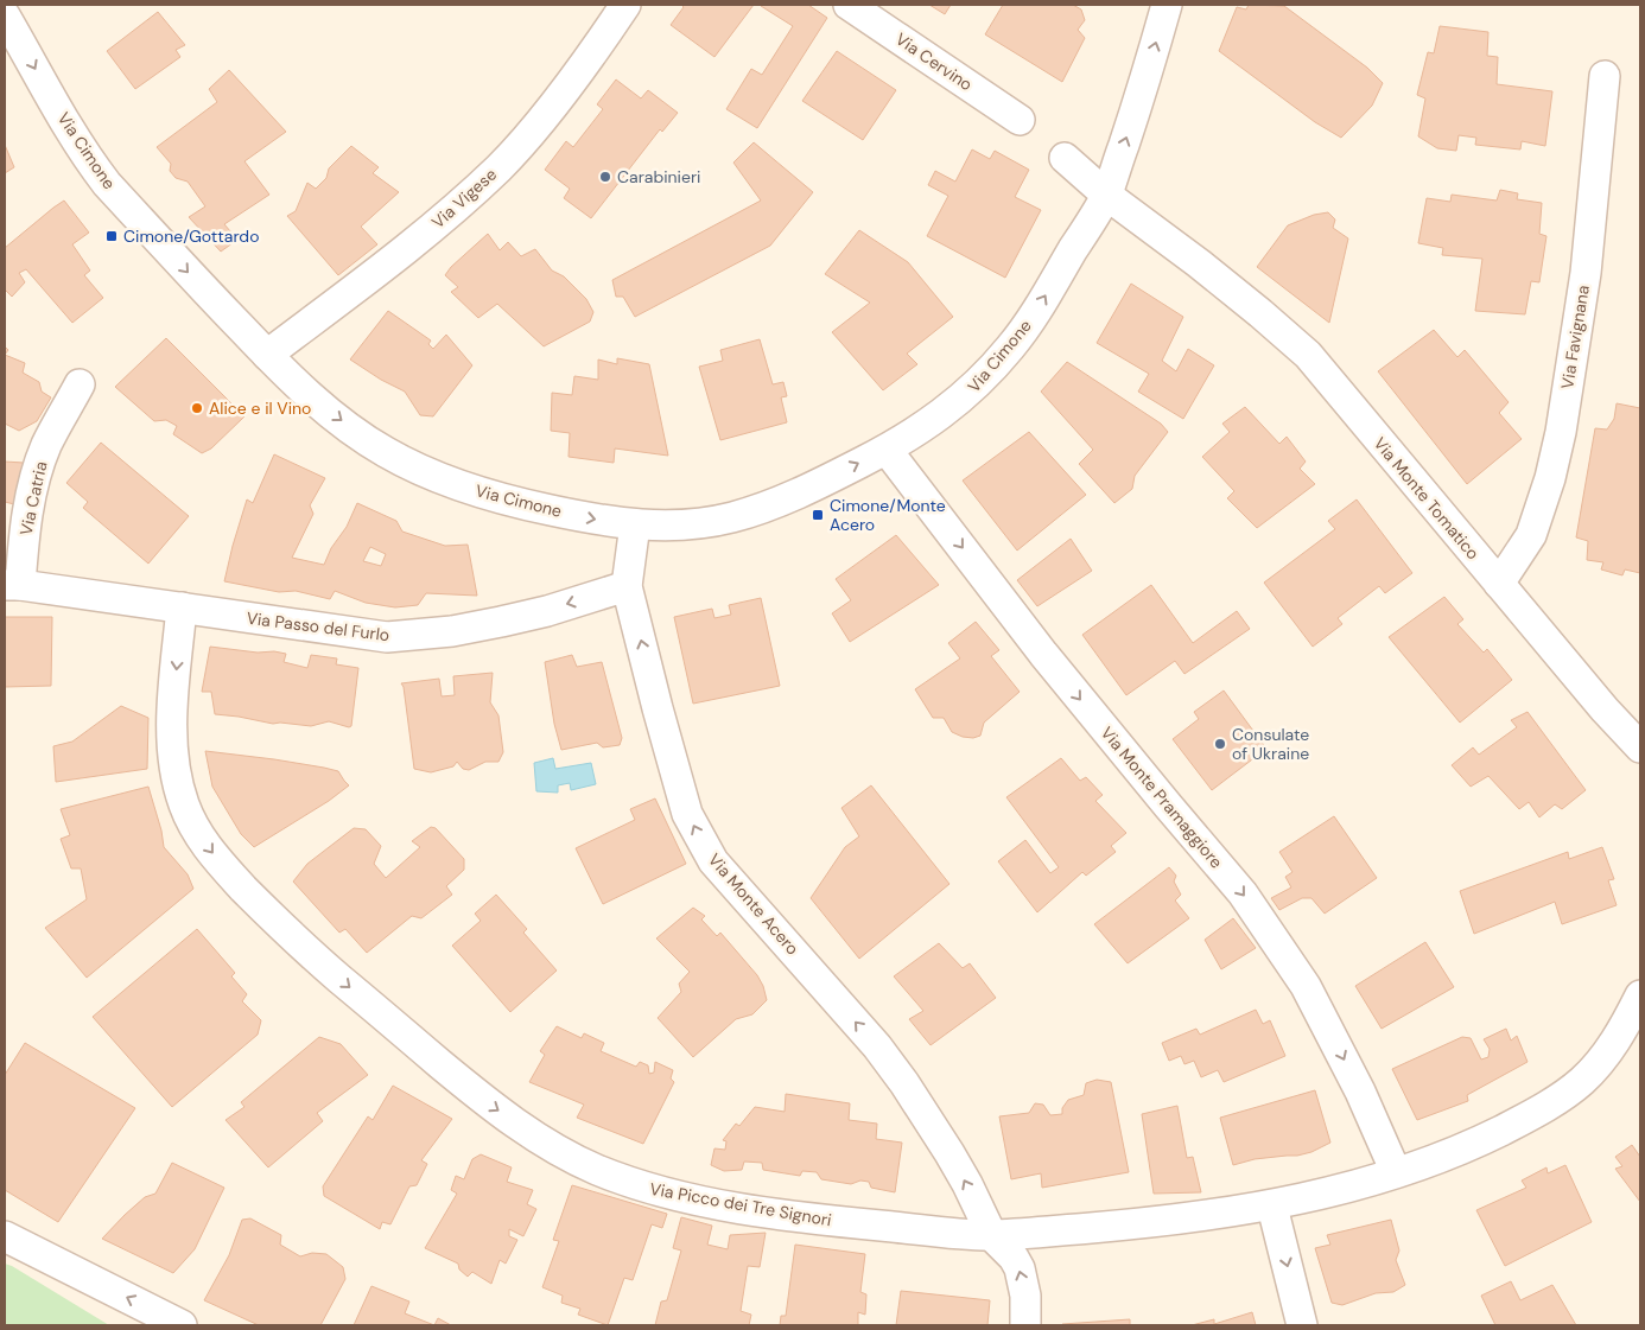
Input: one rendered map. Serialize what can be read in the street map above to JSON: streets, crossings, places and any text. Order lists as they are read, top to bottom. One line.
{"streets":{"street":["Via Cervino","Via Cimone","Via Vigese","Via Favignana","Via Catria","Via Monte Tomatico","Via Passo del Furlo","Via Monte Pramaggiore","Via Monte Acero","Via Picco dei Tre Signori"]},"crossings":[["Via Cimone","Via Vigese"],["Via Cimone","Via Monte Tomatico"],["Via Cimone","Via Monte Pramaggiore"],["Via Cimone","Via Monte Acero"],["Via Favignana","Via Monte Tomatico"],["Via Catria","Via Passo del Furlo"],["Via Passo del Furlo","Via Monte Acero"],["Via Passo del Furlo","Via Picco dei Tre Signori"],["Via Monte Pramaggiore","Via Picco dei Tre Signori"],["Via Monte Acero","Via Picco dei Tre Signori"]],"one_way":["Via Passo del Furlo","Via Monte Pramaggiore","Via Monte Acero","Via Picco dei Tre Signori"],"places":{"other":["Carabinieri","Alice e il Vino","Consulate of Ukraine"],"transit":["Cimone/Gottardo","Cimone/Monte Acero"]}}
